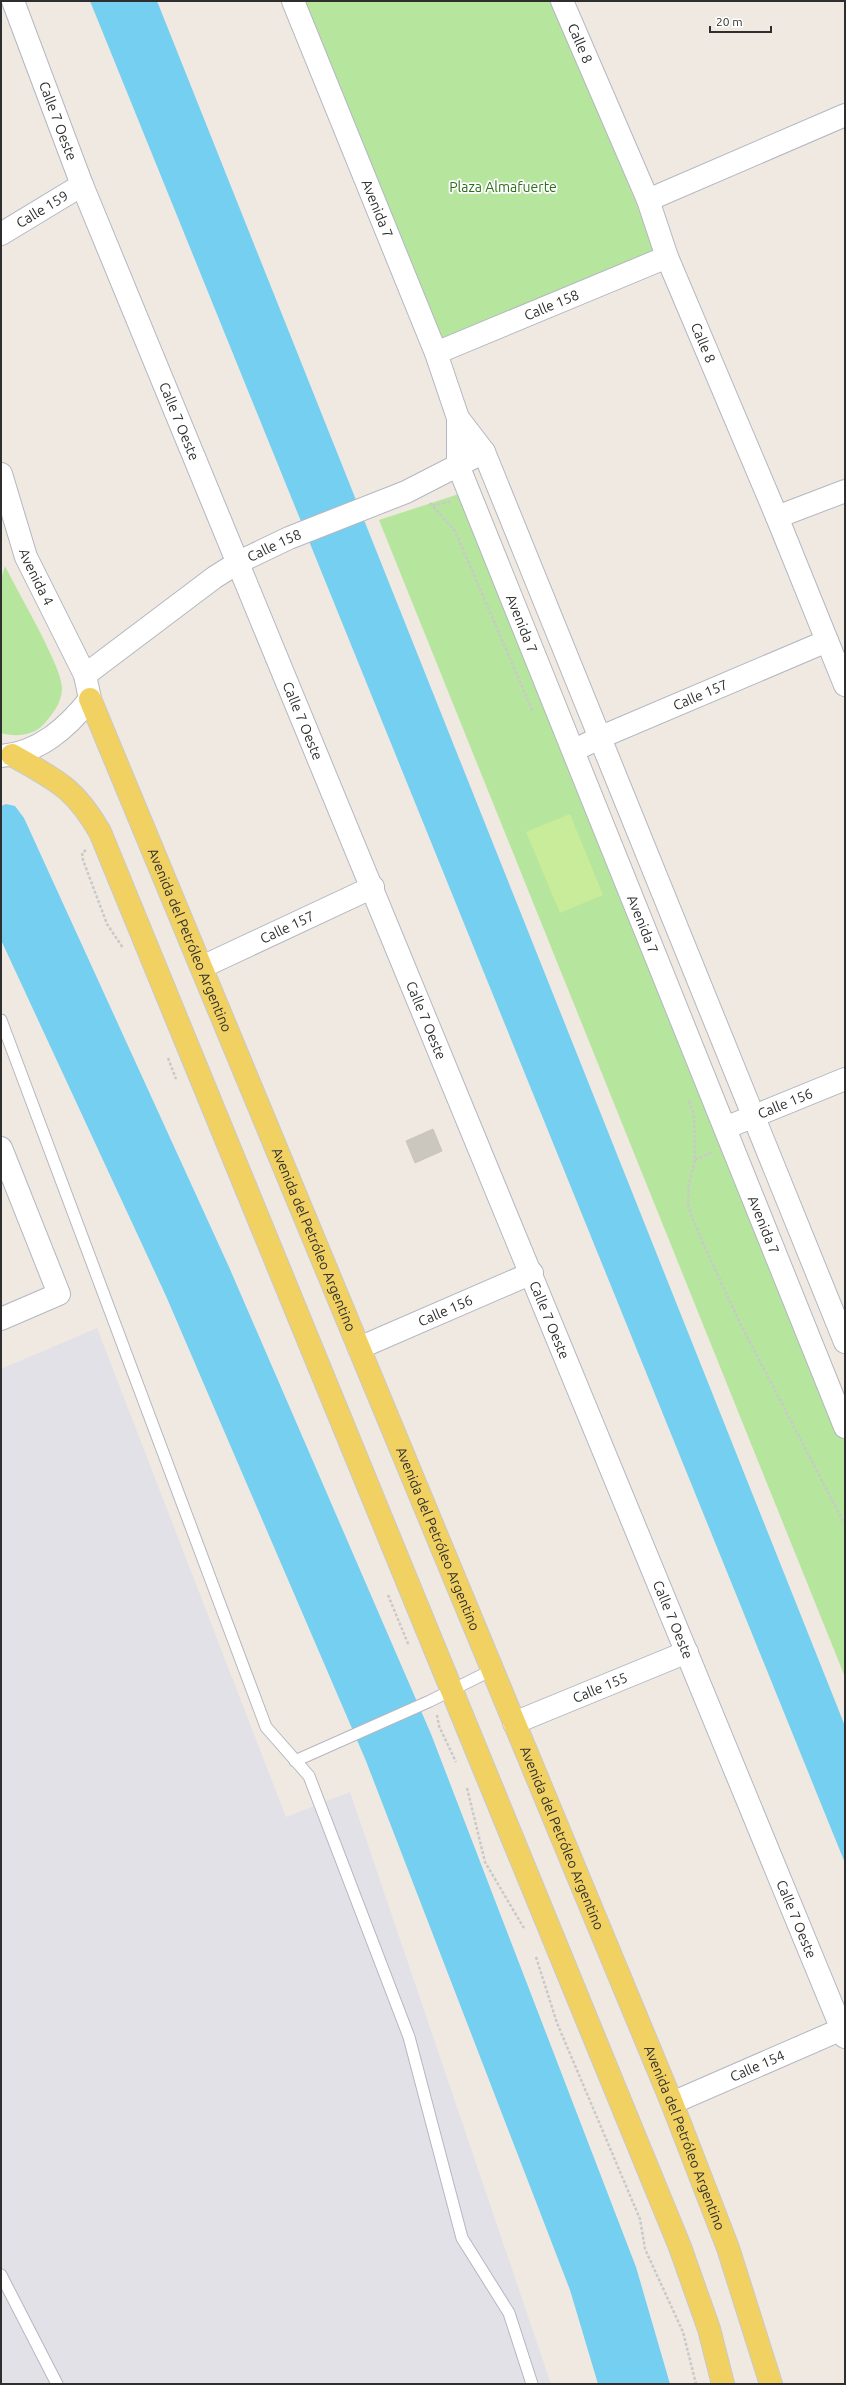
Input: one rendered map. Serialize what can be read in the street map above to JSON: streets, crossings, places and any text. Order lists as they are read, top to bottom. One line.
{"streets":{"main road":["Avenida del Petróleo Argentino"],"street":["Calle 8","Calle 7 Oeste","Calle 159","Avenida 7","Calle 158","Avenida 4","Calle 157","Calle 156","Calle 155","Calle 154"]},"crossings":[["Calle 8","Calle 158"],["Calle 8","Calle 157"],["Calle 7 Oeste","Calle 159"],["Calle 7 Oeste","Calle 158"],["Calle 7 Oeste","Calle 157"],["Calle 7 Oeste","Calle 156"],["Calle 7 Oeste","Calle 155"],["Calle 7 Oeste","Calle 154"],["Avenida 7","Calle 158"],["Avenida 7","Calle 157"],["Avenida 7","Calle 156"],["Calle 158","Avenida 4"],["Avenida 4","Avenida del Petróleo Argentino"],["Calle 157","Avenida del Petróleo Argentino"],["Avenida del Petróleo Argentino","Calle 156"],["Avenida del Petróleo Argentino","Calle 155"],["Avenida del Petróleo Argentino","Calle 154"]],"parks":["Plaza Almafuerte"],"scale_bar":"20 m"}
